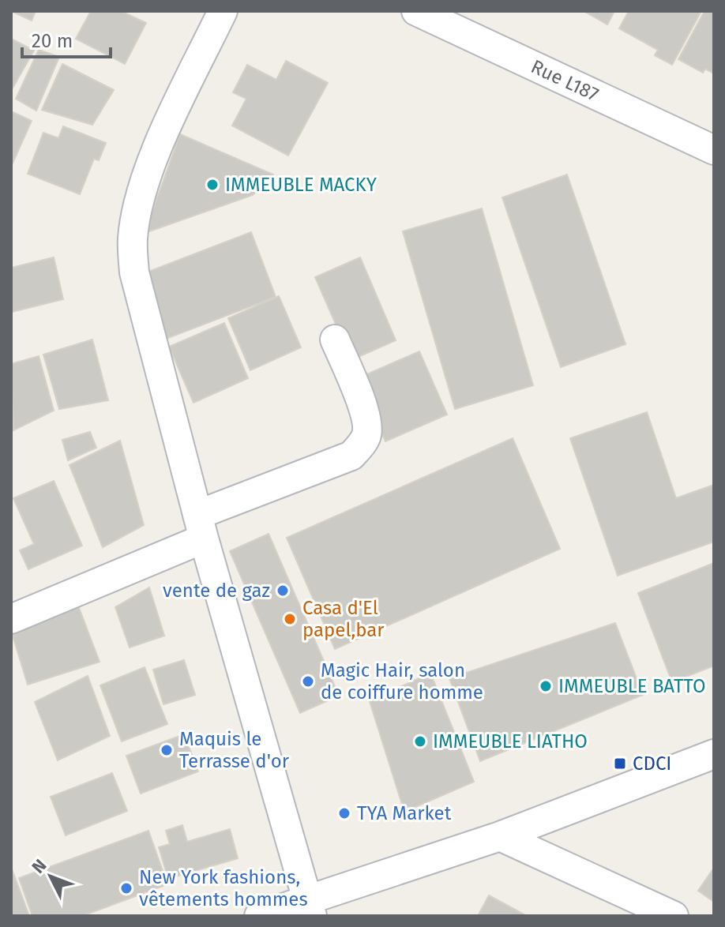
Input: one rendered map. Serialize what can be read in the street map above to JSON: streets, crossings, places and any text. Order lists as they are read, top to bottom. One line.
{"streets":{"street":["Rue L187"]},"places":{"other":["IMMEUBLE MACKY","vente de gaz","Casa d'El papel,bar","Magic Hair, salon de coiffure homme","IMMEUBLE BATTO","IMMEUBLE LIATHO","Maquis le Terrasse d'or","TYA Market","New York fashions, vêtements hommes"],"transit":["CDCI"]},"scale_bar":"20 m","north":"top left"}
